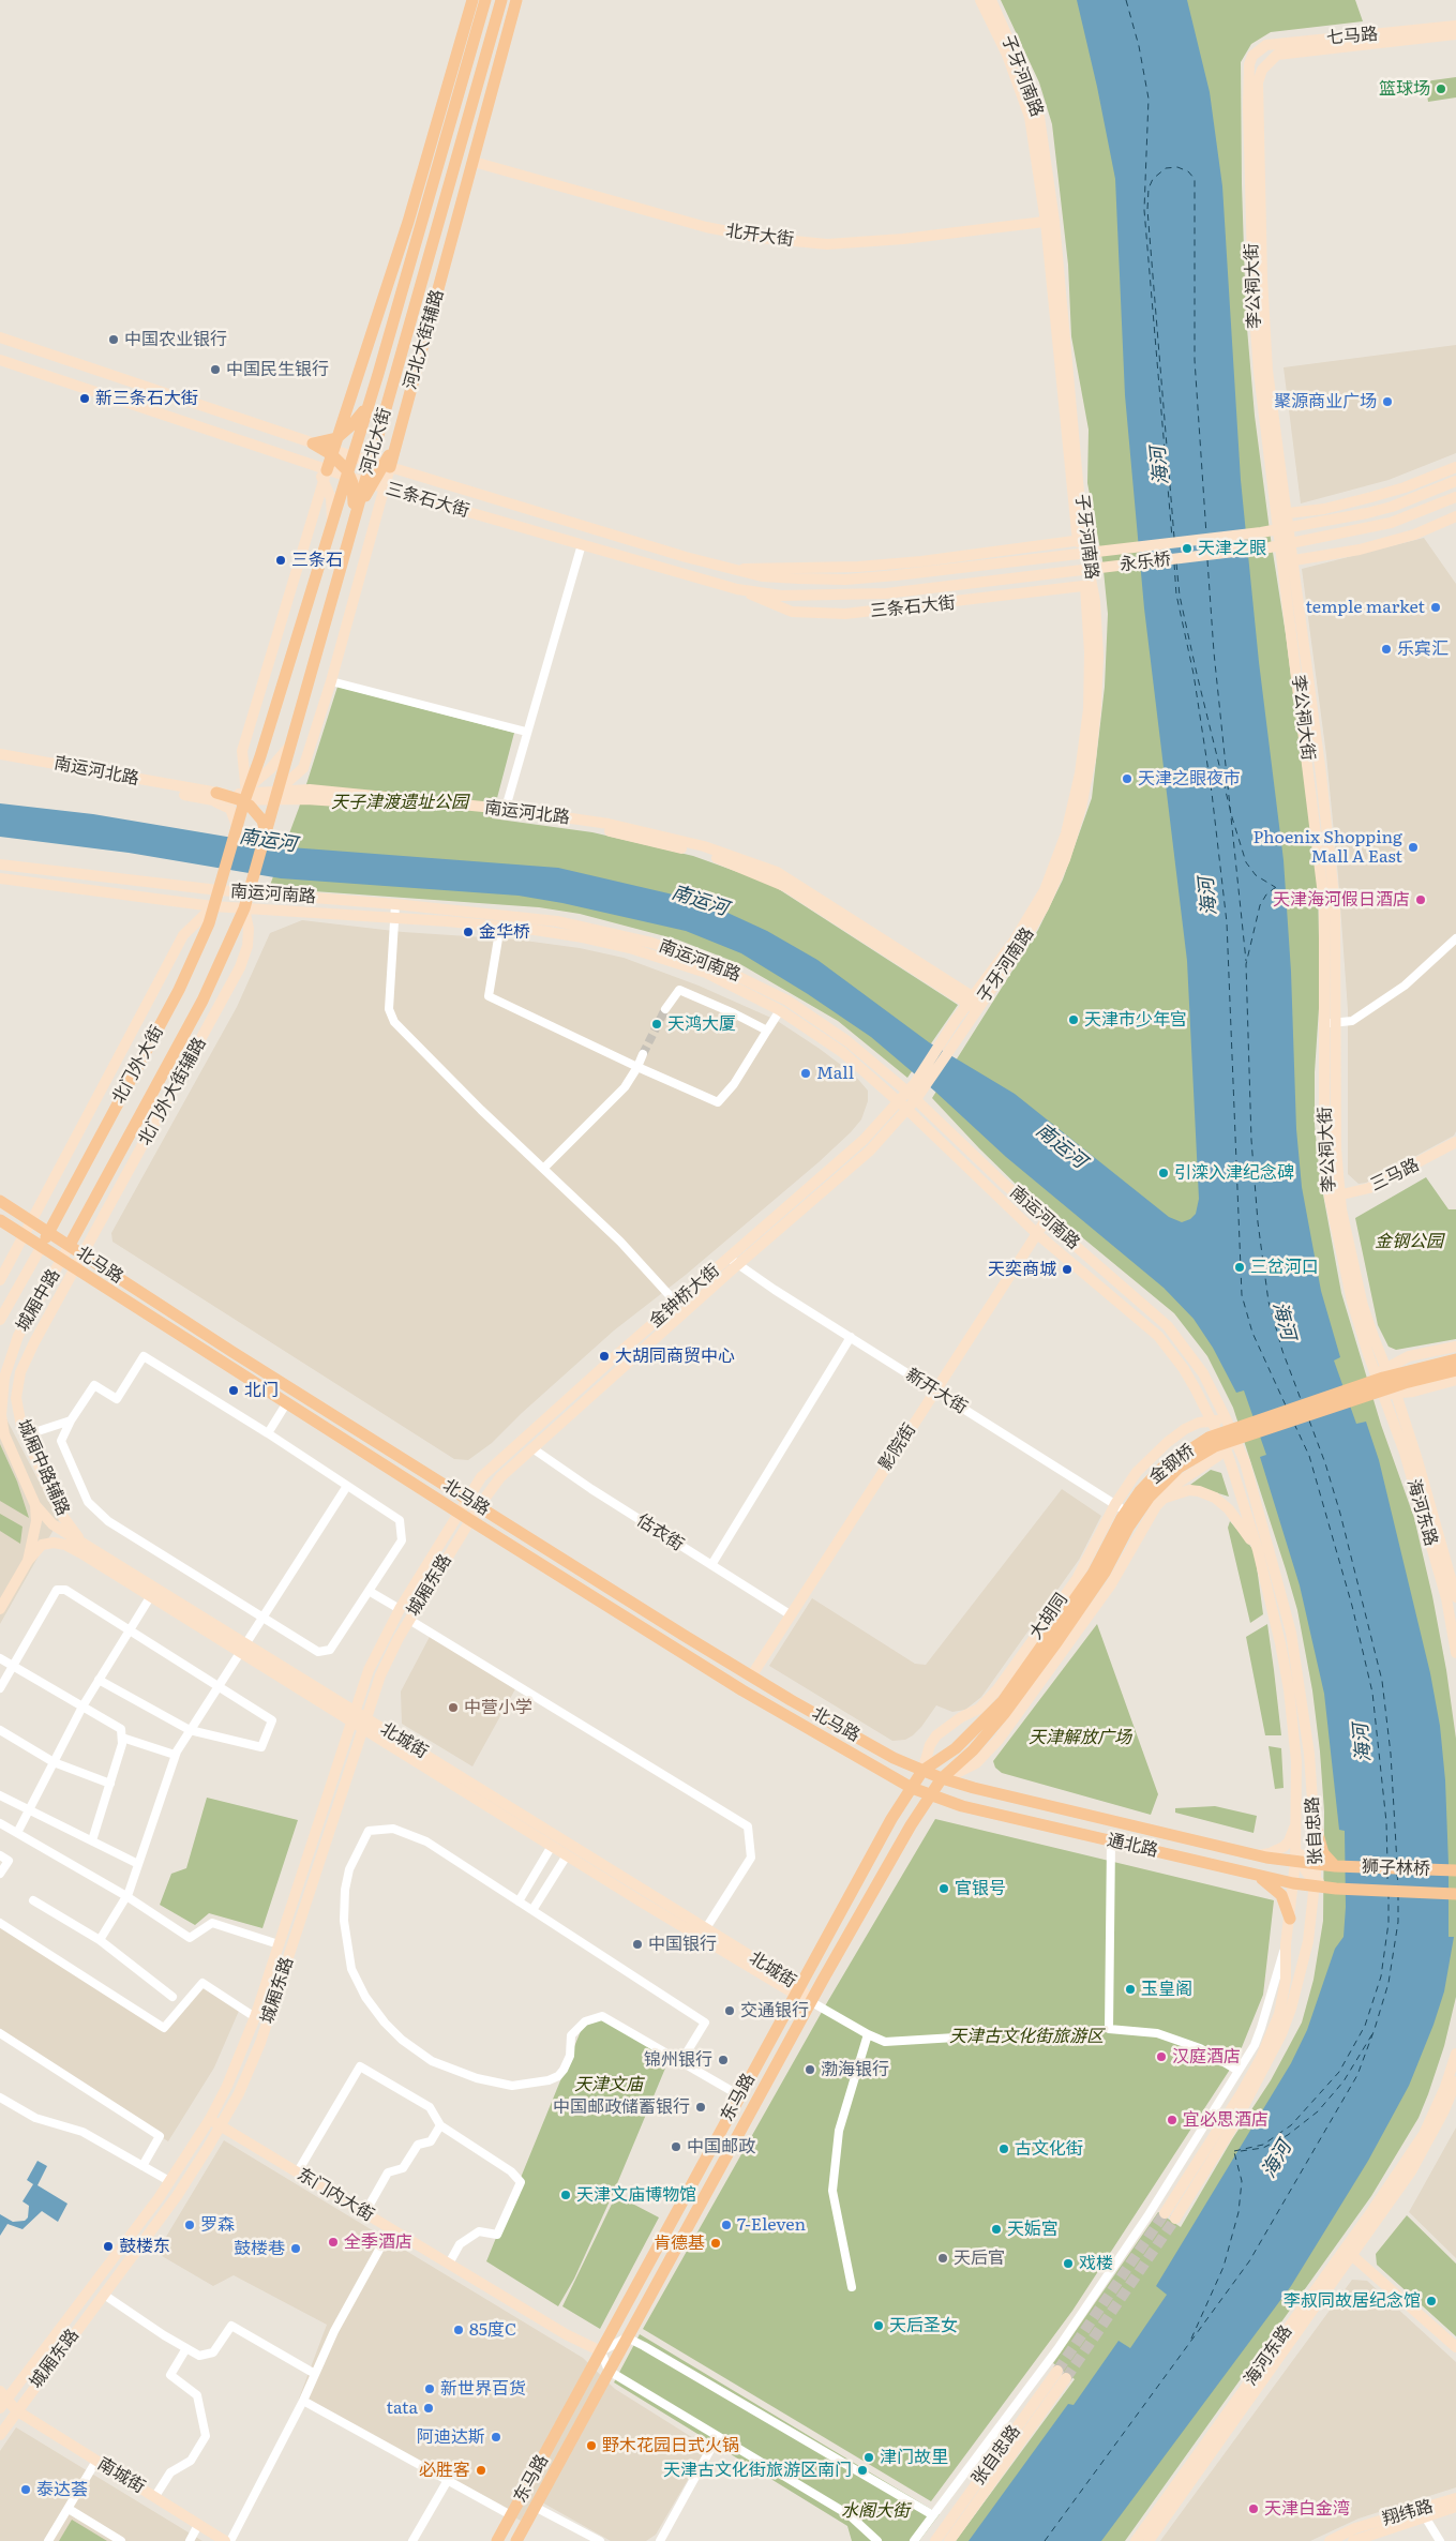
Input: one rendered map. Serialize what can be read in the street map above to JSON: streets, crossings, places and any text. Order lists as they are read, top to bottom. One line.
{"streets":{"main road":["河北大街辅路","河北大街","北门外大街","北马路","金钢桥","通北路","狮子林桥","东马路"],"street":["七马路","子牙河南路","北开大街","李公祠大街","三条石大街","永乐桥","南运河北路","南运河南路","北门外大街辅路","三马路","金钟桥大街","城厢中路","新开大街","影院街","城厢中路辅路","海河东路","估衣街","城厢东路","大胡同","北城街","张自忠路","东门内大街","南城街","翔纬路"]},"crossings":[["七马路","李公祠大街"],["子牙河南路","北开大街"],["子牙河南路","三条石大街"],["子牙河南路","南运河北路"],["子牙河南路","金钟桥大街"],["北开大街","河北大街辅路"],["李公祠大街","三马路"],["李公祠大街","海河东路"],["河北大街辅路","河北大街"],["河北大街辅路","三条石大街"],["河北大街","三条石大街"],["河北大街","南运河北路"],["河北大街","北门外大街"],["三条石大街","永乐桥"],["南运河南路","北门外大街"],["南运河南路","北门外大街辅路"],["南运河南路","金钟桥大街"],["南运河南路","影院街"],["南运河南路","大胡同"],["南运河南路","张自忠路"],["北门外大街","北门外大街辅路"],["北门外大街","北马路"],["北门外大街","城厢中路"],["北门外大街辅路","北马路"],["北门外大街辅路","城厢中路辅路"],["北马路","金钟桥大街"],["北马路","城厢中路"],["北马路","影院街"],["北马路","城厢中路辅路"],["北马路","城厢东路"],["北马路","大胡同"],["北马路","通北路"],["北马路","东马路"],["金钟桥大街","新开大街"],["金钟桥大街","估衣街"],["金钟桥大街","城厢东路"],["城厢中路","北城街"],["新开大街","影院街"],["新开大街","大胡同"],["影院街","估衣街"],["城厢中路辅路","北城街"],["城厢东路","北城街"],["城厢东路","东门内大街"],["城厢东路","南城街"],["大胡同","张自忠路"],["大胡同","通北路"],["大胡同","东马路"],["北城街","东马路"],["张自忠路","通北路"],["通北路","狮子林桥"],["通北路","东马路"],["东马路","东门内大街"]],"water":["海河","南运河"],"parks":["天子津渡遗址公园","金钢公园","天津解放广场","天津古文化街旅游区","天津文庙","水阁大街"],"places":["篮球场","中国农业银行","中国民生银行","新三条石大街","聚源商业广场","天津之眼","三条石","temple market","乐宾汇","天津之眼夜市","Phoenix Shopping Mall A East","天津海河假日酒店","金华桥","天津市少年宫","天鸿大厦","Mall","引滦入津纪念碑","三岔河口","天奕商城","大胡同商贸中心","北门","中营小学","官银号","中国银行","玉皇阁","交通银行","汉庭酒店","锦州银行","渤海银行","中国邮政储蓄银行","宜必思酒店","中国邮政","古文化街","天津文庙博物馆","罗森","7-Eleven","天姤宮","全季酒店","肯德基","鼓楼东","鼓楼巷","天后官","戏楼","李叔同故居纪念馆","天后圣女","85度C","新世界百货","tata","阿迪达斯","野木花园日式火锅","津门故里","必胜客","天津古文化街旅游区南门","泰达荟","天津白金湾"]}
